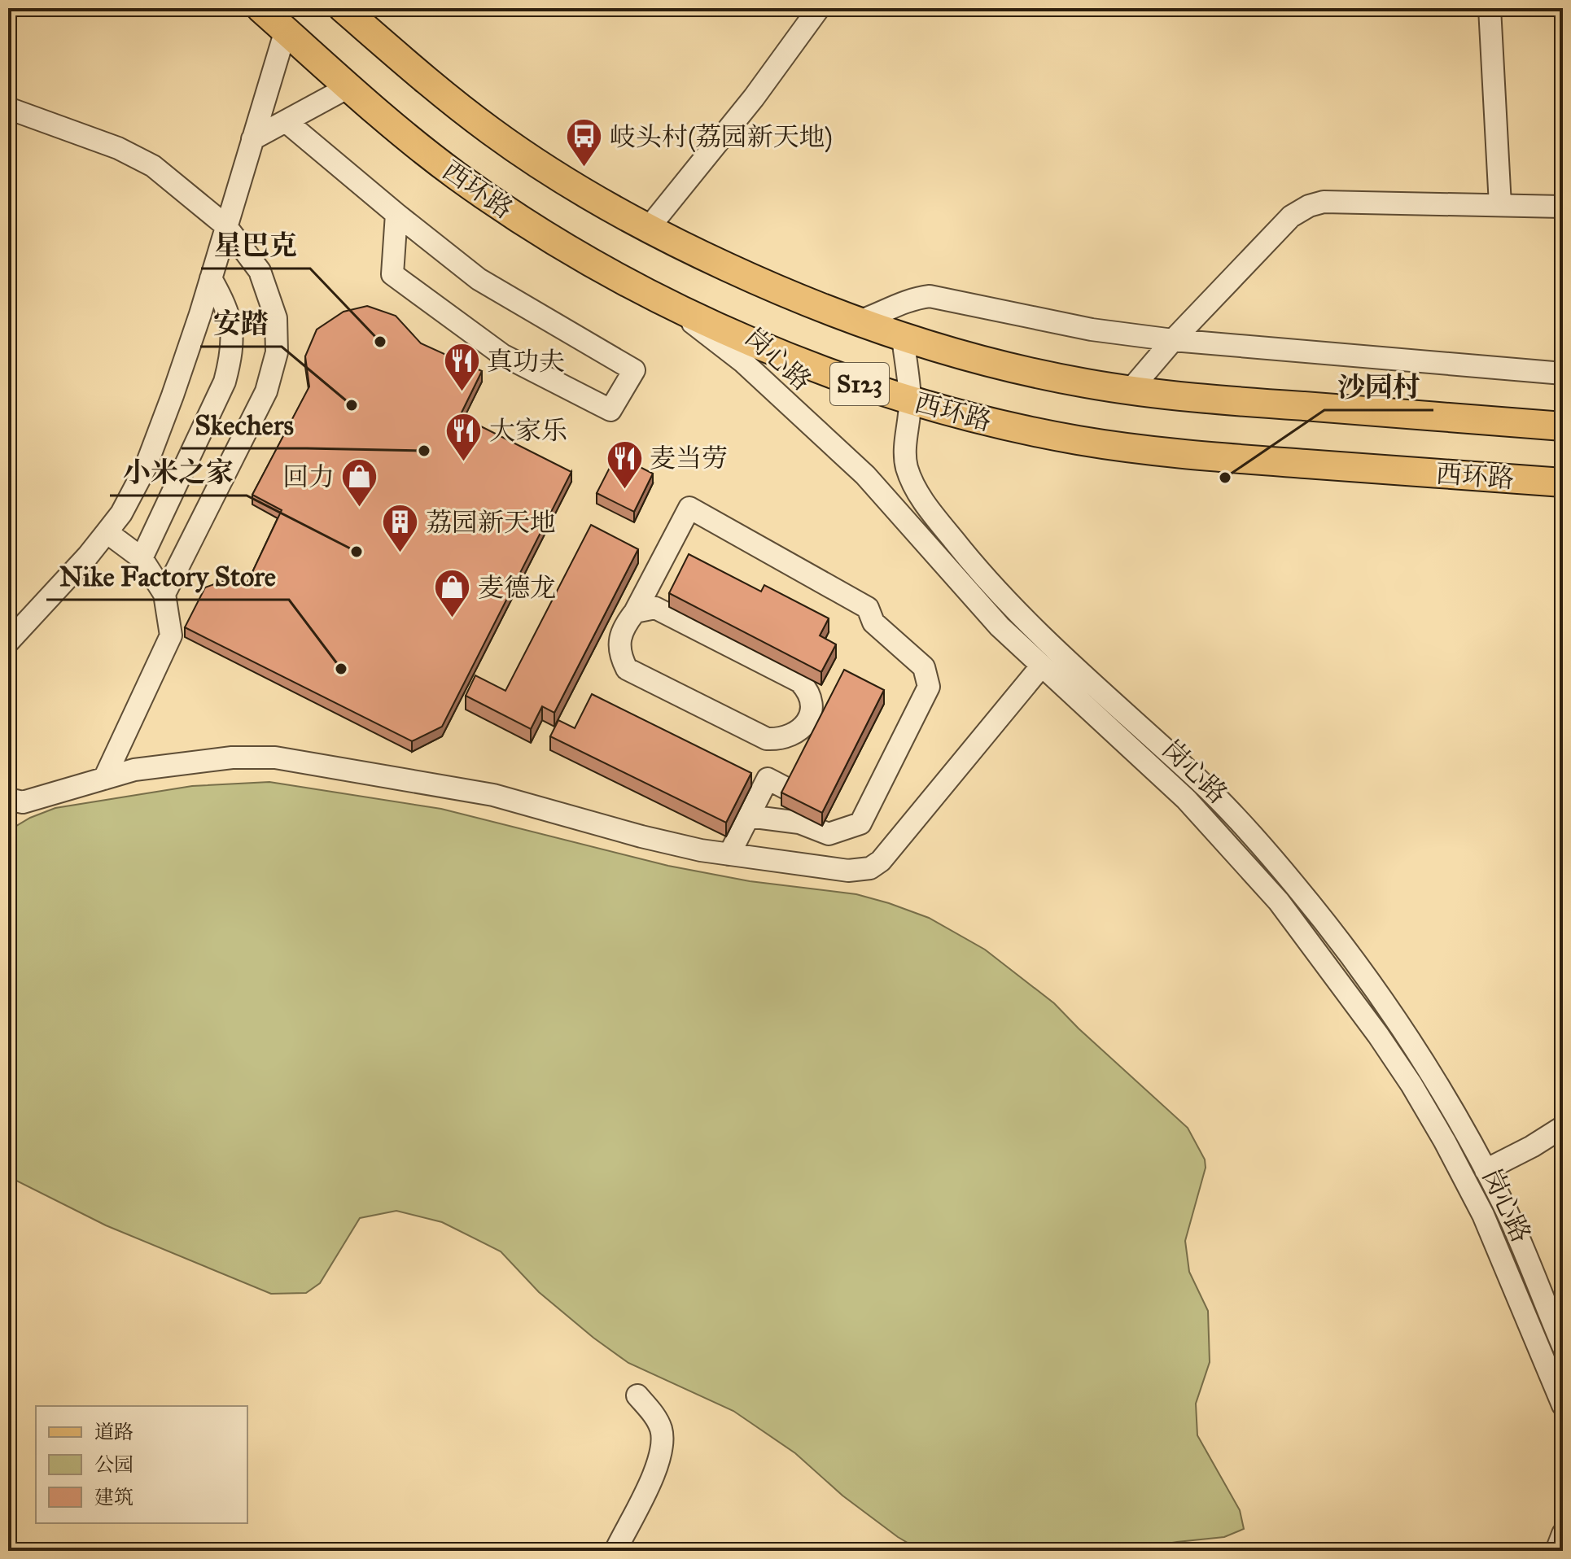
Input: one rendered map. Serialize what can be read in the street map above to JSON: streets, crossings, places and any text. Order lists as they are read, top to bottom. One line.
{"streets":{"main road":["西环路","S123"],"street":["岗心路"]},"crossings":[["西环路","岗心路"],["岗心路","S123"]],"places":{"bus stop":["岐头村(荔园新天地)"],"other":["星巴克","安踏","Skechers","沙园村","小米之家","Nike Factory Store"],"restaurant":["真功夫","大家乐","麦当劳"],"shop":["回力","麦德龙"],"building":["荔园新天地"]},"legend":["道路","公园","建筑"]}
